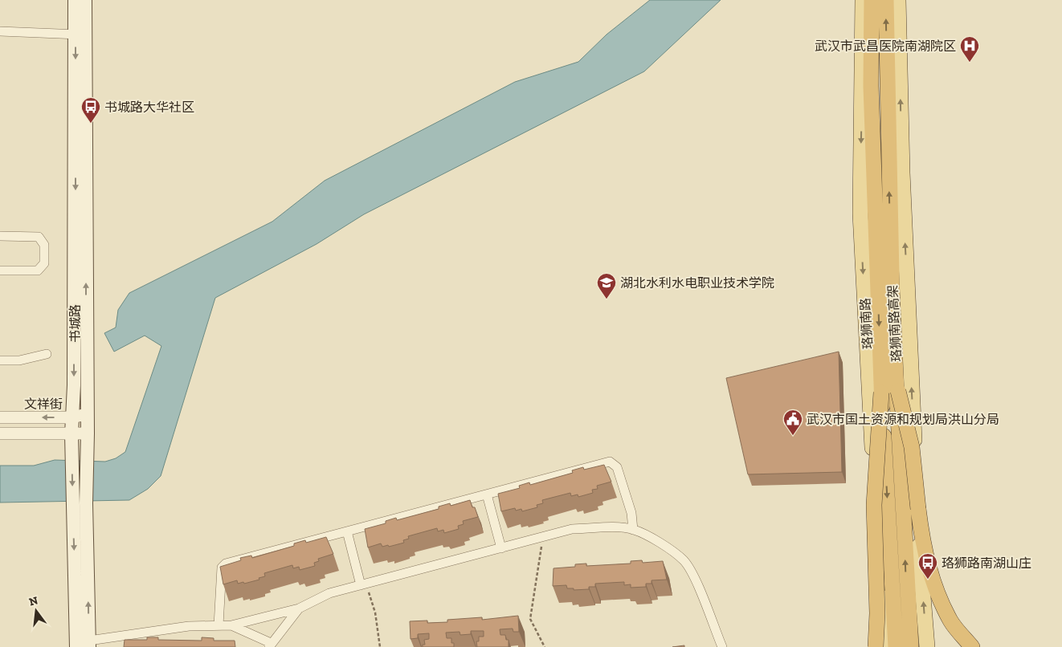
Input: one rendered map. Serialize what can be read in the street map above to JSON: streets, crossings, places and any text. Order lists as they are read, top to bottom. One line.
{"streets":{"highway":["珞狮南路高架"],"main road":["书城路","珞狮南路"],"street":["文祥街"]},"crossings":[["书城路","文祥街"]],"places":{"hospital":["武汉市武昌医院南湖院区"],"bus stop":["书城路大华社区","珞狮路南湖山庄"],"school or university":["湖北水利水电职业技术学院"],"public building":["武汉市国土资源和规划局洪山分局"]},"north":"top"}
